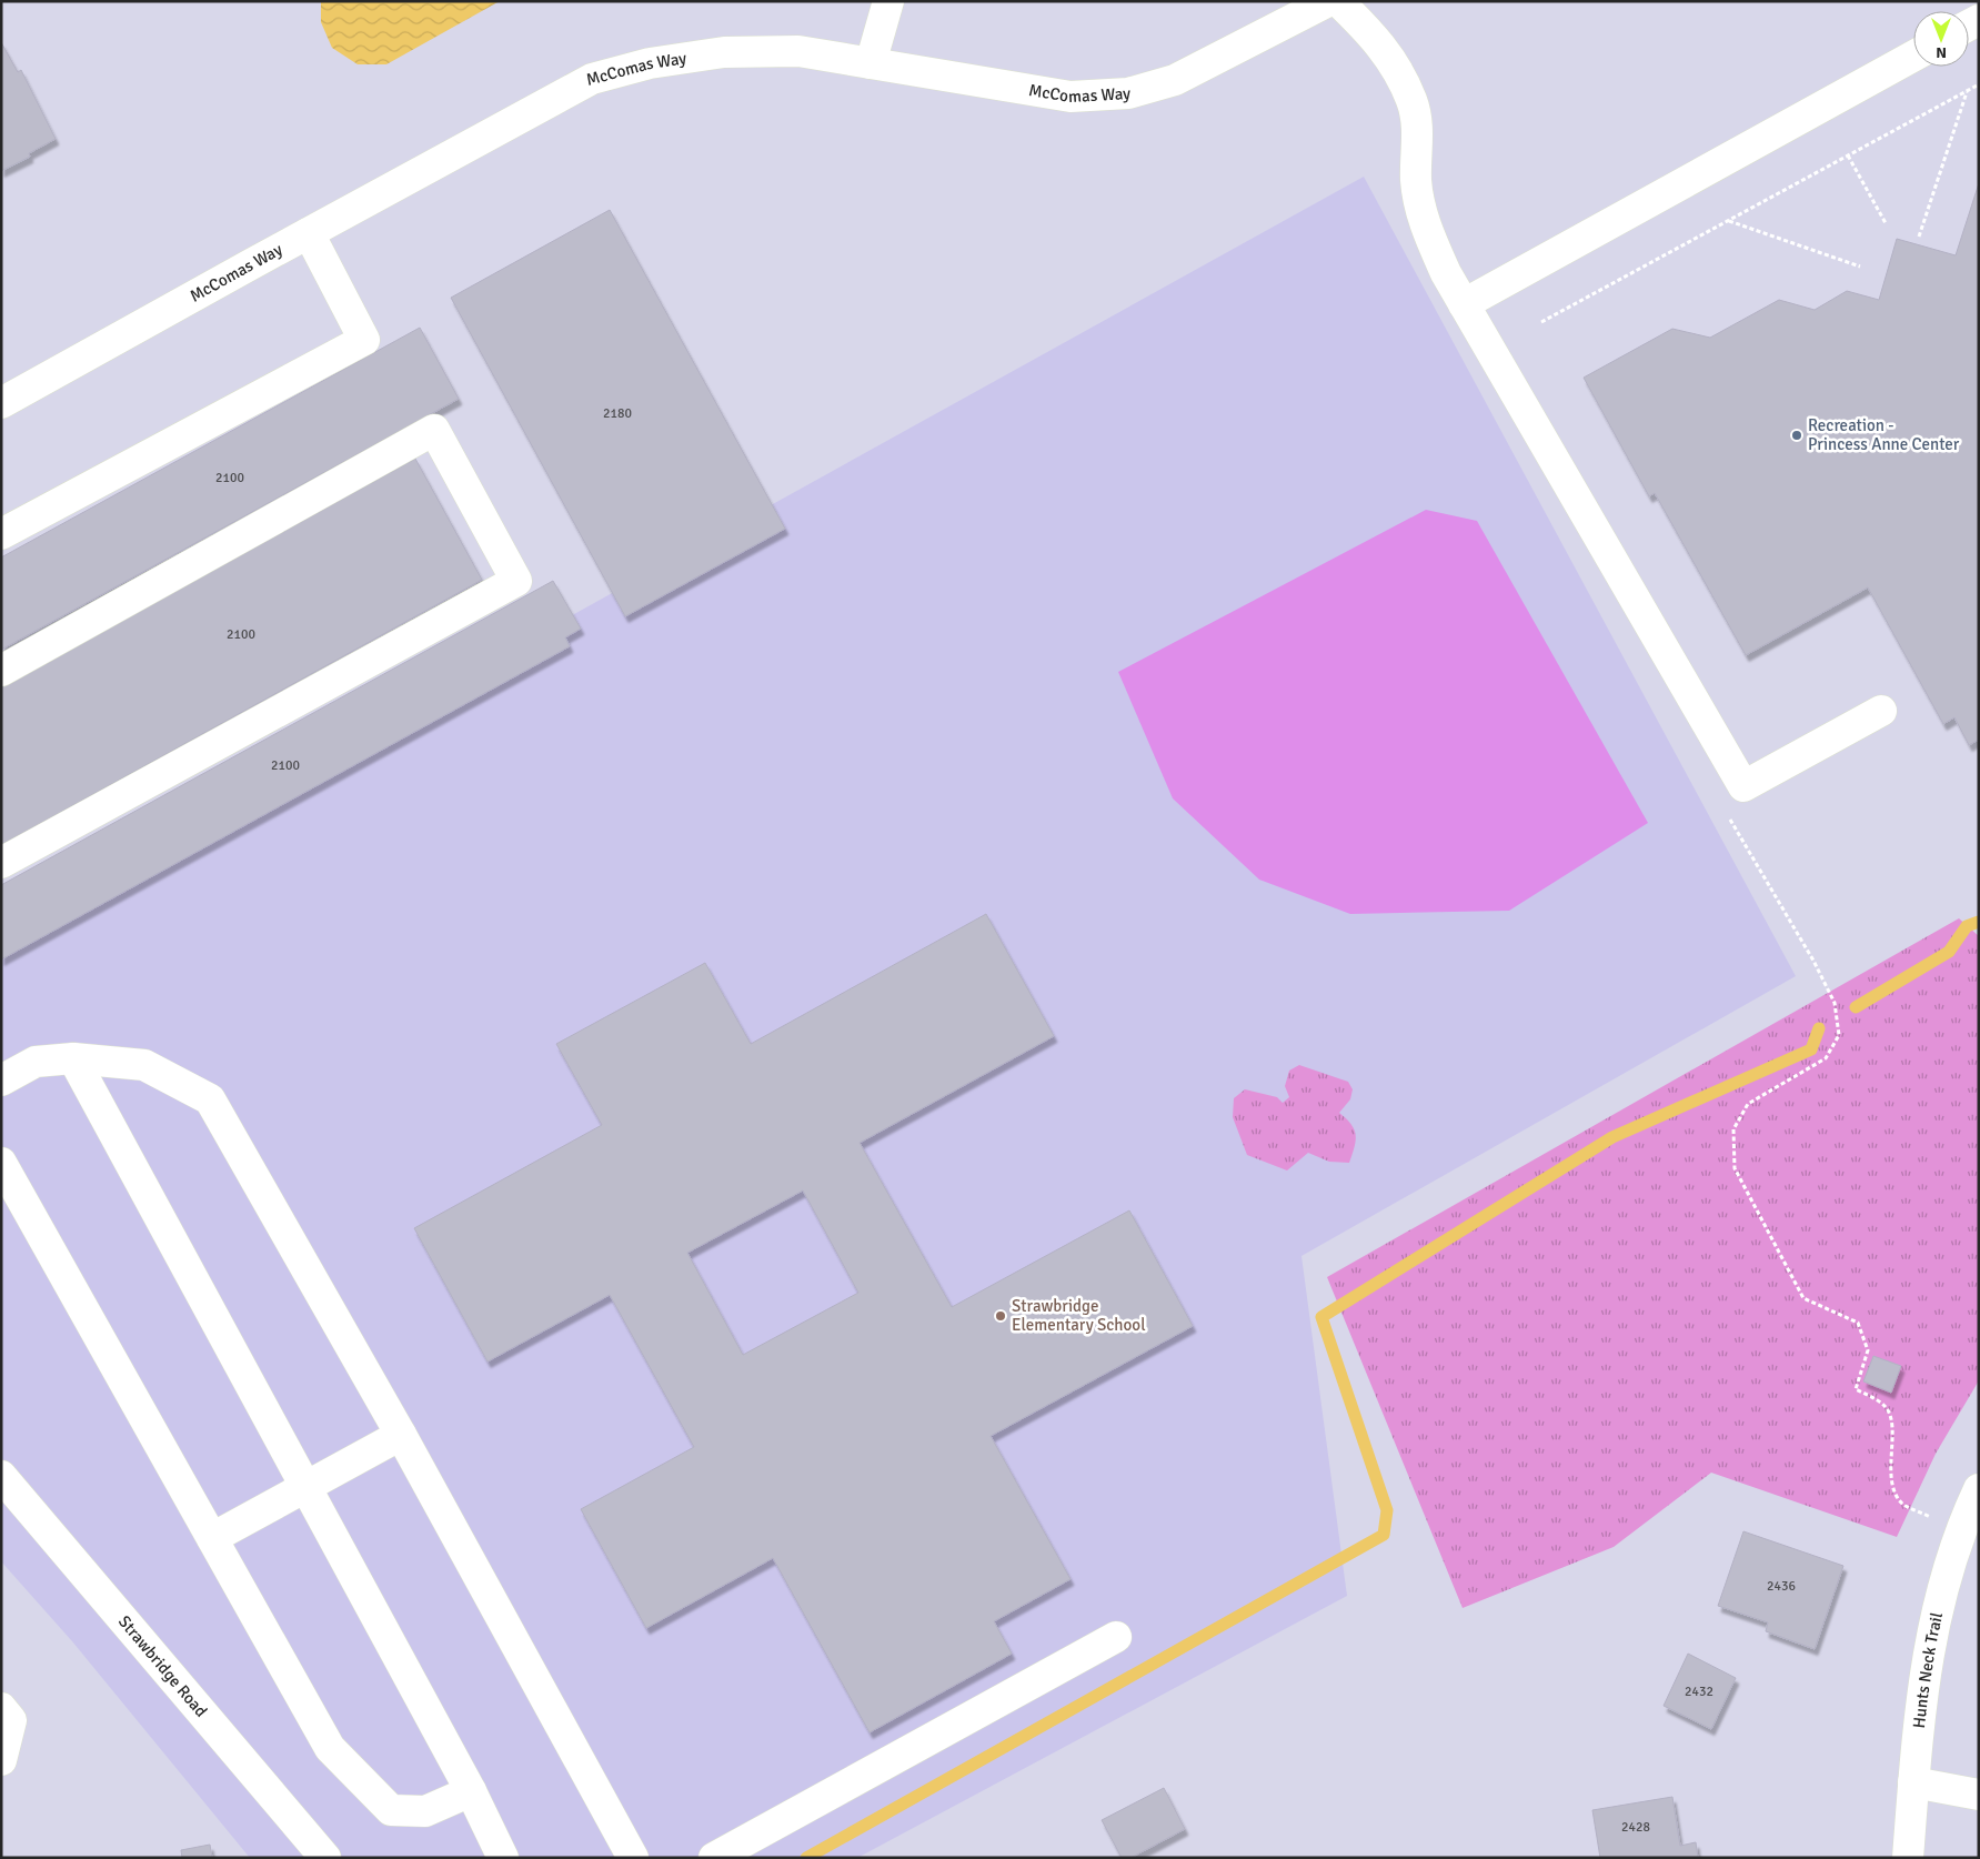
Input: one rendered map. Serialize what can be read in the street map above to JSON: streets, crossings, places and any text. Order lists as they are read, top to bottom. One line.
{"streets":{"street":["McComas Way","Strawbridge Road","Hunts Neck Trail"]},"places":["Recreation - Princess Anne Center","Strawbridge Elementary School"],"house_numbers":["2180","2100","2100","2100","2436","2432","2428"],"north":"bottom"}
